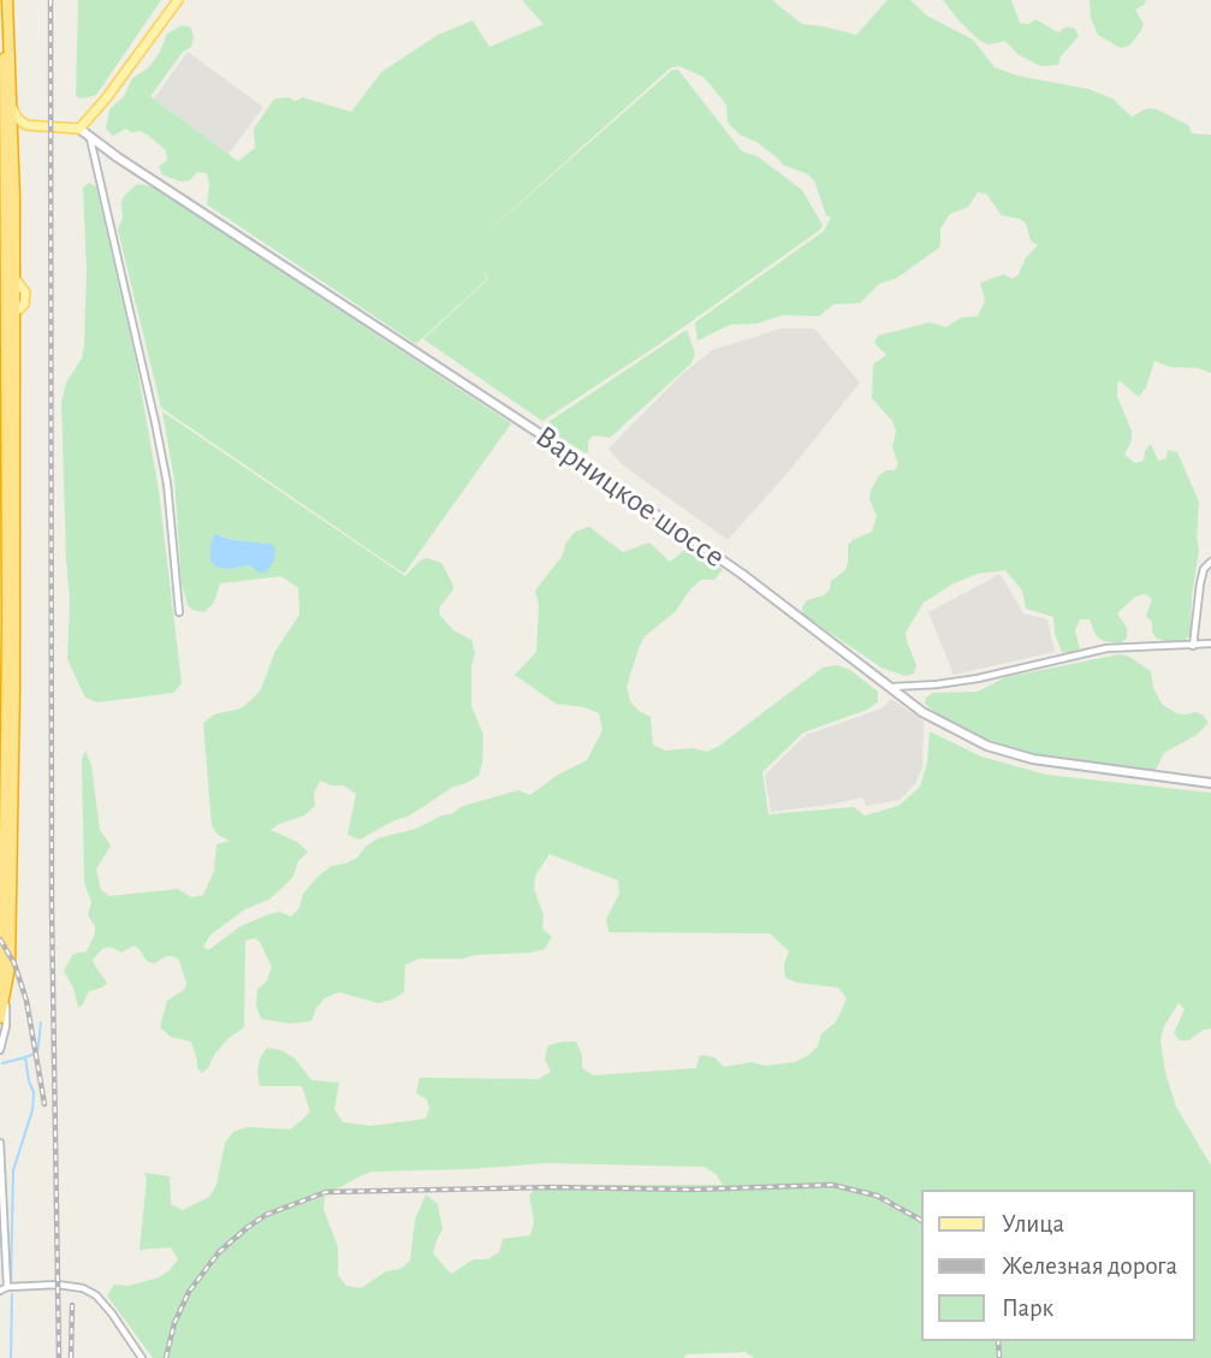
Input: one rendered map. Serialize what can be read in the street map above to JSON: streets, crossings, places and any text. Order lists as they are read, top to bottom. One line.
{"streets":{"street":["Варницкое шоссе"]},"legend":["Улица","Железная дорога","Парк"]}
